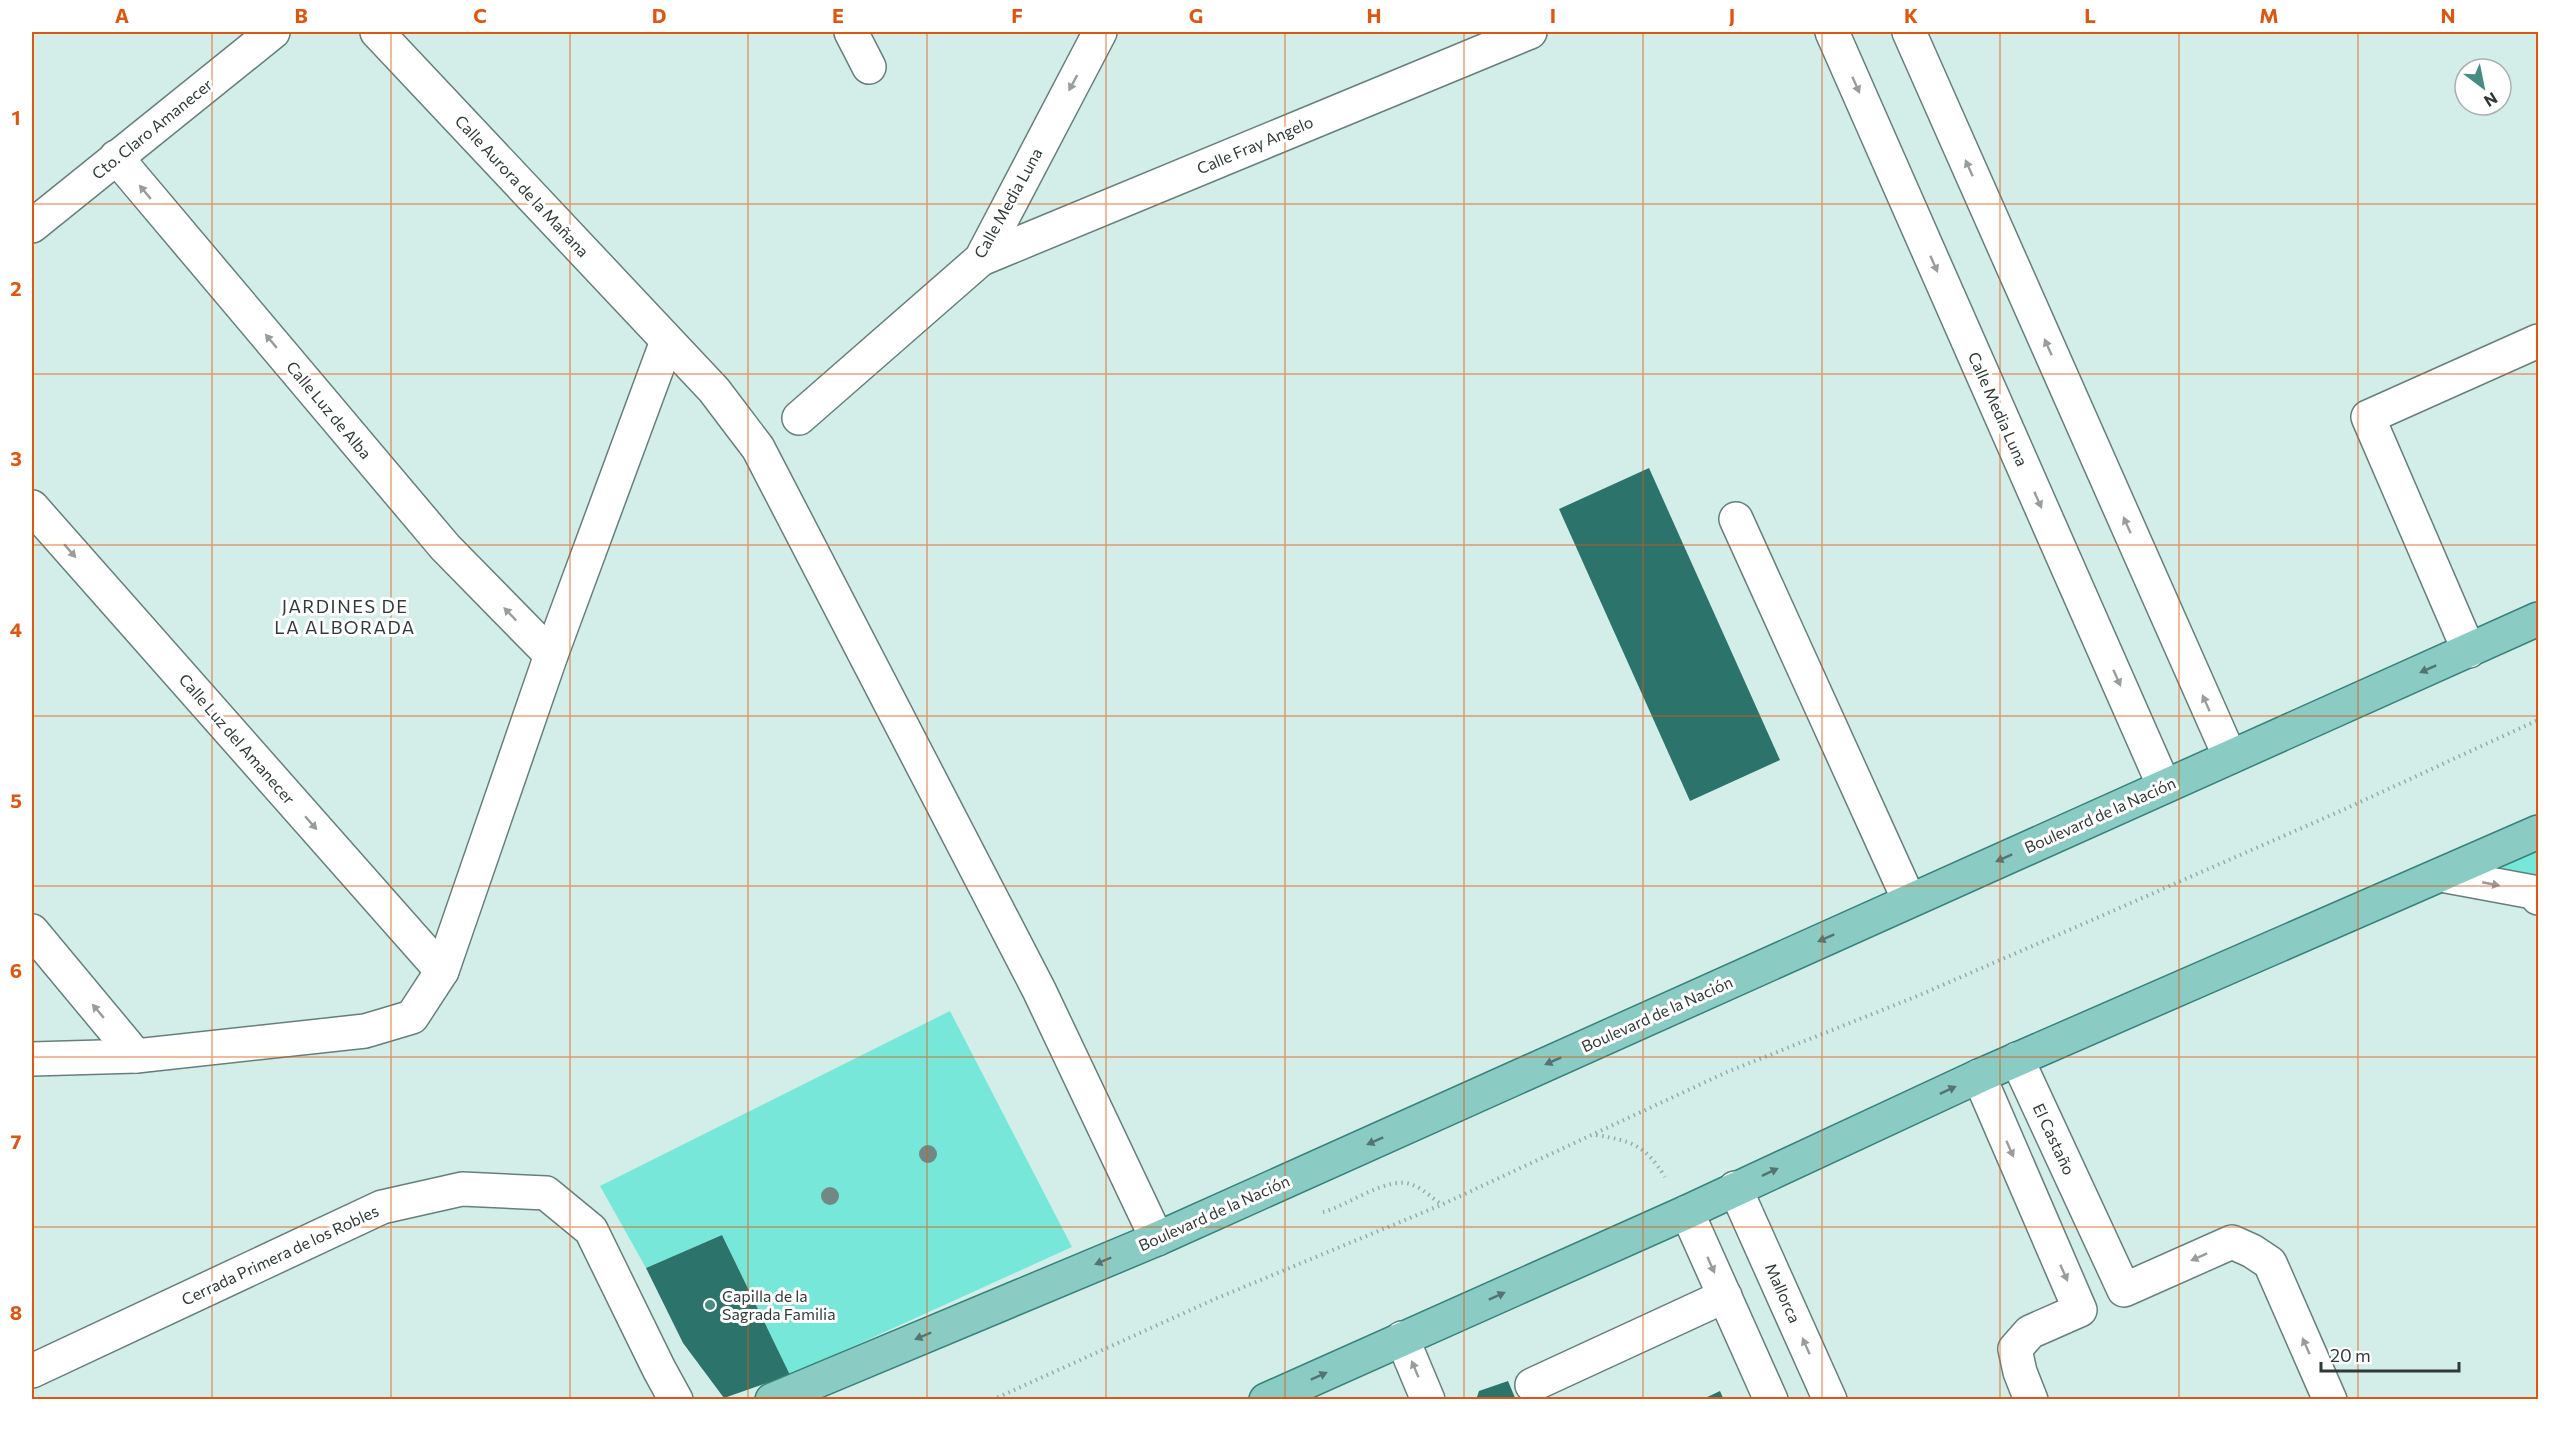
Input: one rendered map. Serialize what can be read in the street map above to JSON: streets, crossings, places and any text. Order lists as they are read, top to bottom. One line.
{"streets":{"main road":["Boulevard de la Nación"],"street":["Cto. Claro Amanecer","Calle Fray Angelo","Calle Aurora de la Mañana","Calle Media Luna","Calle Luz de Alba","Calle Luz del Amanecer","El Castaño","Cerrada Primera de los Robles","Mallorca"]},"crossings":[["Cto. Claro Amanecer","Calle Luz de Alba"],["Calle Fray Angelo","Calle Media Luna"],["Calle Aurora de la Mañana","Boulevard de la Nación"],["Calle Media Luna","Boulevard de la Nación"]],"one_way":["Calle Luz de Alba","Calle Luz del Amanecer","El Castaño"],"districts":["JARDINES DE LA ALBORADA"],"places":["Capilla de la Sagrada Familia"],"scale_bar":"20 m","north":"bottom right","grid":{"columns":["A","B","C","D","E","F","G","H","I","J","K","L","M","N"],"rows":["1","2","3","4","5","6","7","8"]}}
